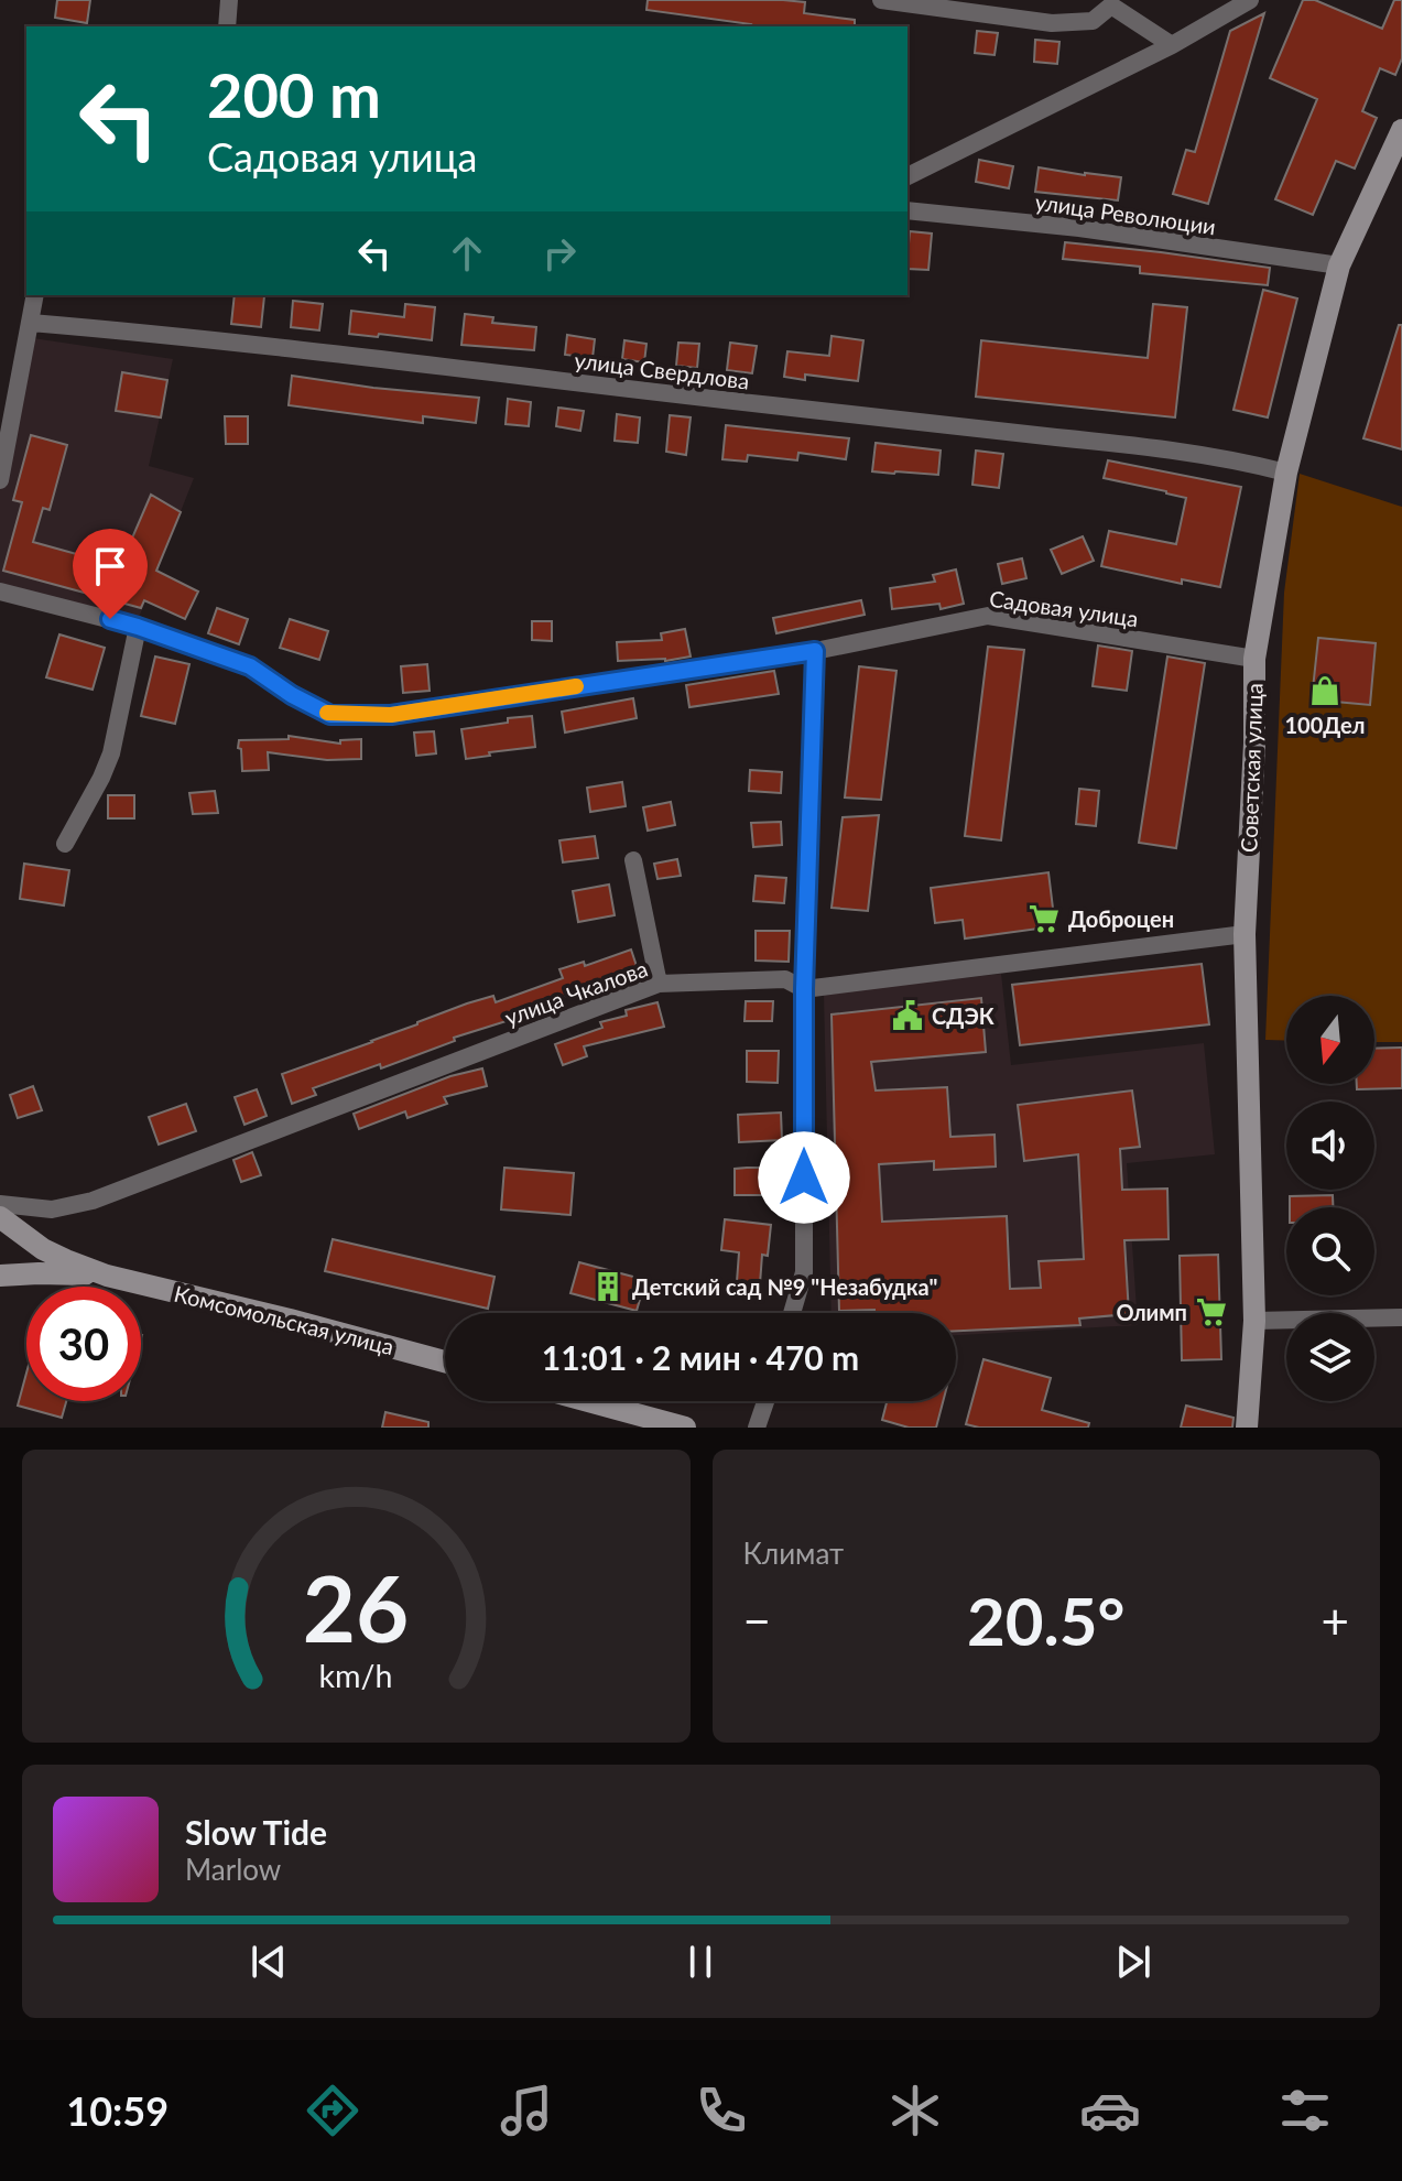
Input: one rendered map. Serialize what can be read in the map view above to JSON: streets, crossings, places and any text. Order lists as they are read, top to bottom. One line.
{"streets":{"main road":["Советская улица","Комсомольская улица"],"street":["улица Революции","улица Свердлова","Садовая улица","улица Чкалова"]},"crossings":[["улица Революции","Советская улица"],["улица Свердлова","Советская улица"],["Садовая улица","Советская улица"],["Советская улица","улица Чкалова"]],"places":{"shop":["100Дел"],"supermarket":["Доброцен","Олимп"],"public building":["СДЭК"],"building":["Детский сад №9 \"Незабудка\""]},"north":"bottom","page":{"turn":["200 m","Садовая улица"],"limit":"30","trip":"11:01 · 2 мин · 470 m","tile":"Климат","heat":["−","20.5°","+"],"song":["Slow Tide","Marlow"],"tabs":"10:59","gauge":["26","km/h"]}}
